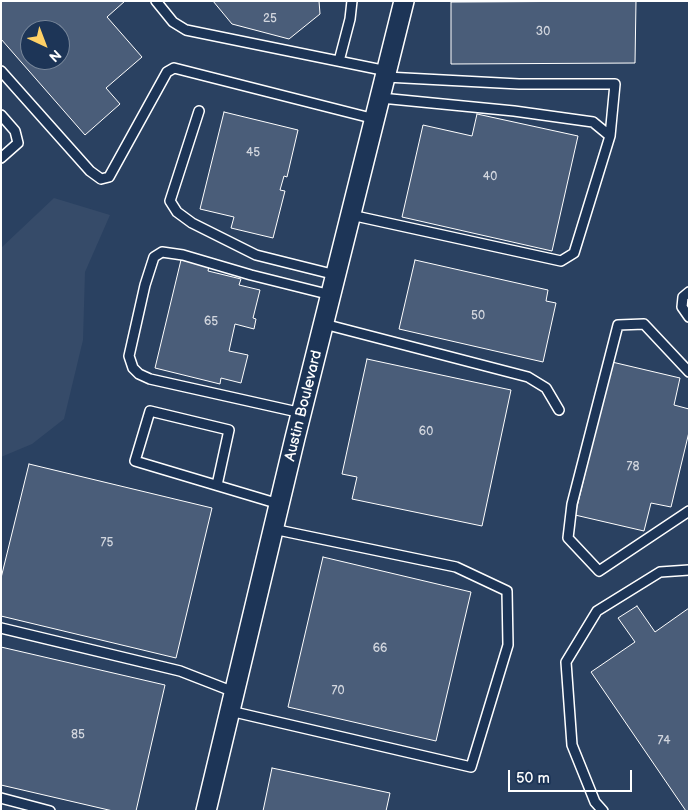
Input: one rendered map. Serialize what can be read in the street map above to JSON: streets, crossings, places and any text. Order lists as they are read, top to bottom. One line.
{"streets":{"street":["Austin Boulevard"]},"house_numbers":["25","30","45","40","50","65","60","78","75","66","70","85","74"],"scale_bar":"50 m","north":"bottom right"}
